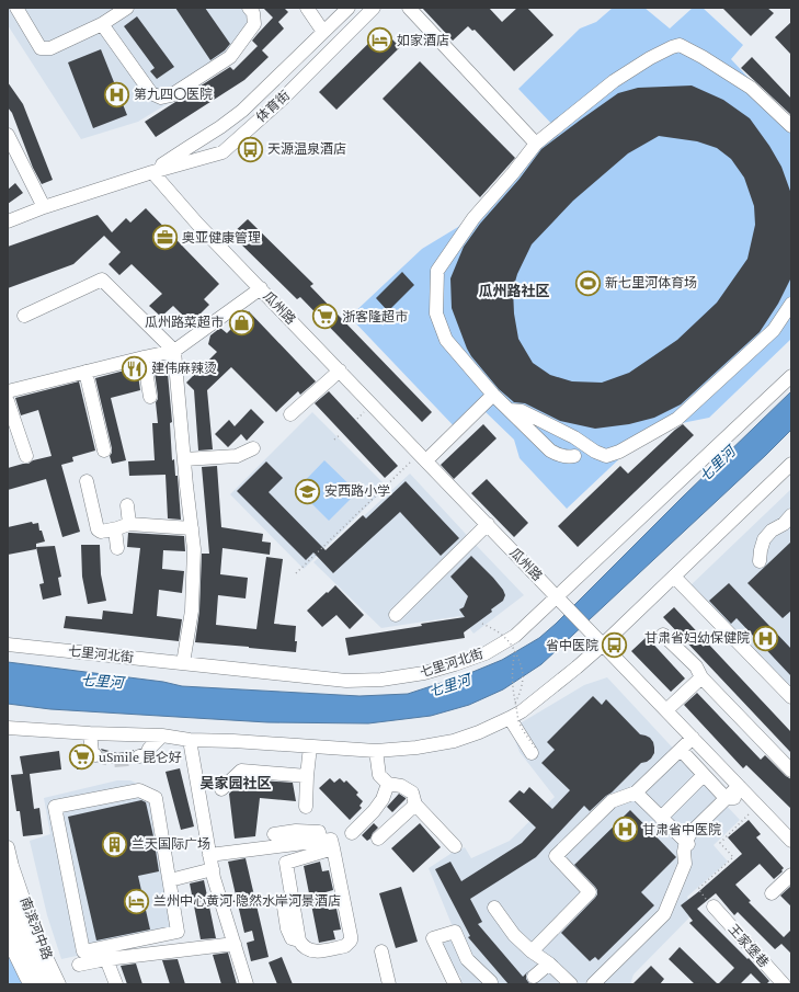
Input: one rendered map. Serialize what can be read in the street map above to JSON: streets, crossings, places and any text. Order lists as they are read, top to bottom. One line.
{"streets":{"highway":["南滨河中路"],"street":["体育街","瓜州路","七里河北街","王家堡巷"]},"crossings":[["体育街","瓜州路"],["瓜州路","七里河北街"]],"districts":["瓜州路社区","吴家园社区"],"water":["七里河"],"places":{"hotel":["如家酒店","兰州中心黄河·隐然水岸河景酒店"],"hospital":["第九四〇医院","甘肃省妇幼保健院","甘肃省中医院"],"bus stop":["天源温泉酒店","省中医院"],"office":["奥亚健康管理"],"sports":["新七里河体育场"],"supermarket":["浙客隆超市","uSmile 昆仑好"],"shop":["瓜州路菜超市"],"restaurant":["建伟麻辣烫"],"school or university":["安西路小学"],"building":["兰天国际广场"]}}
